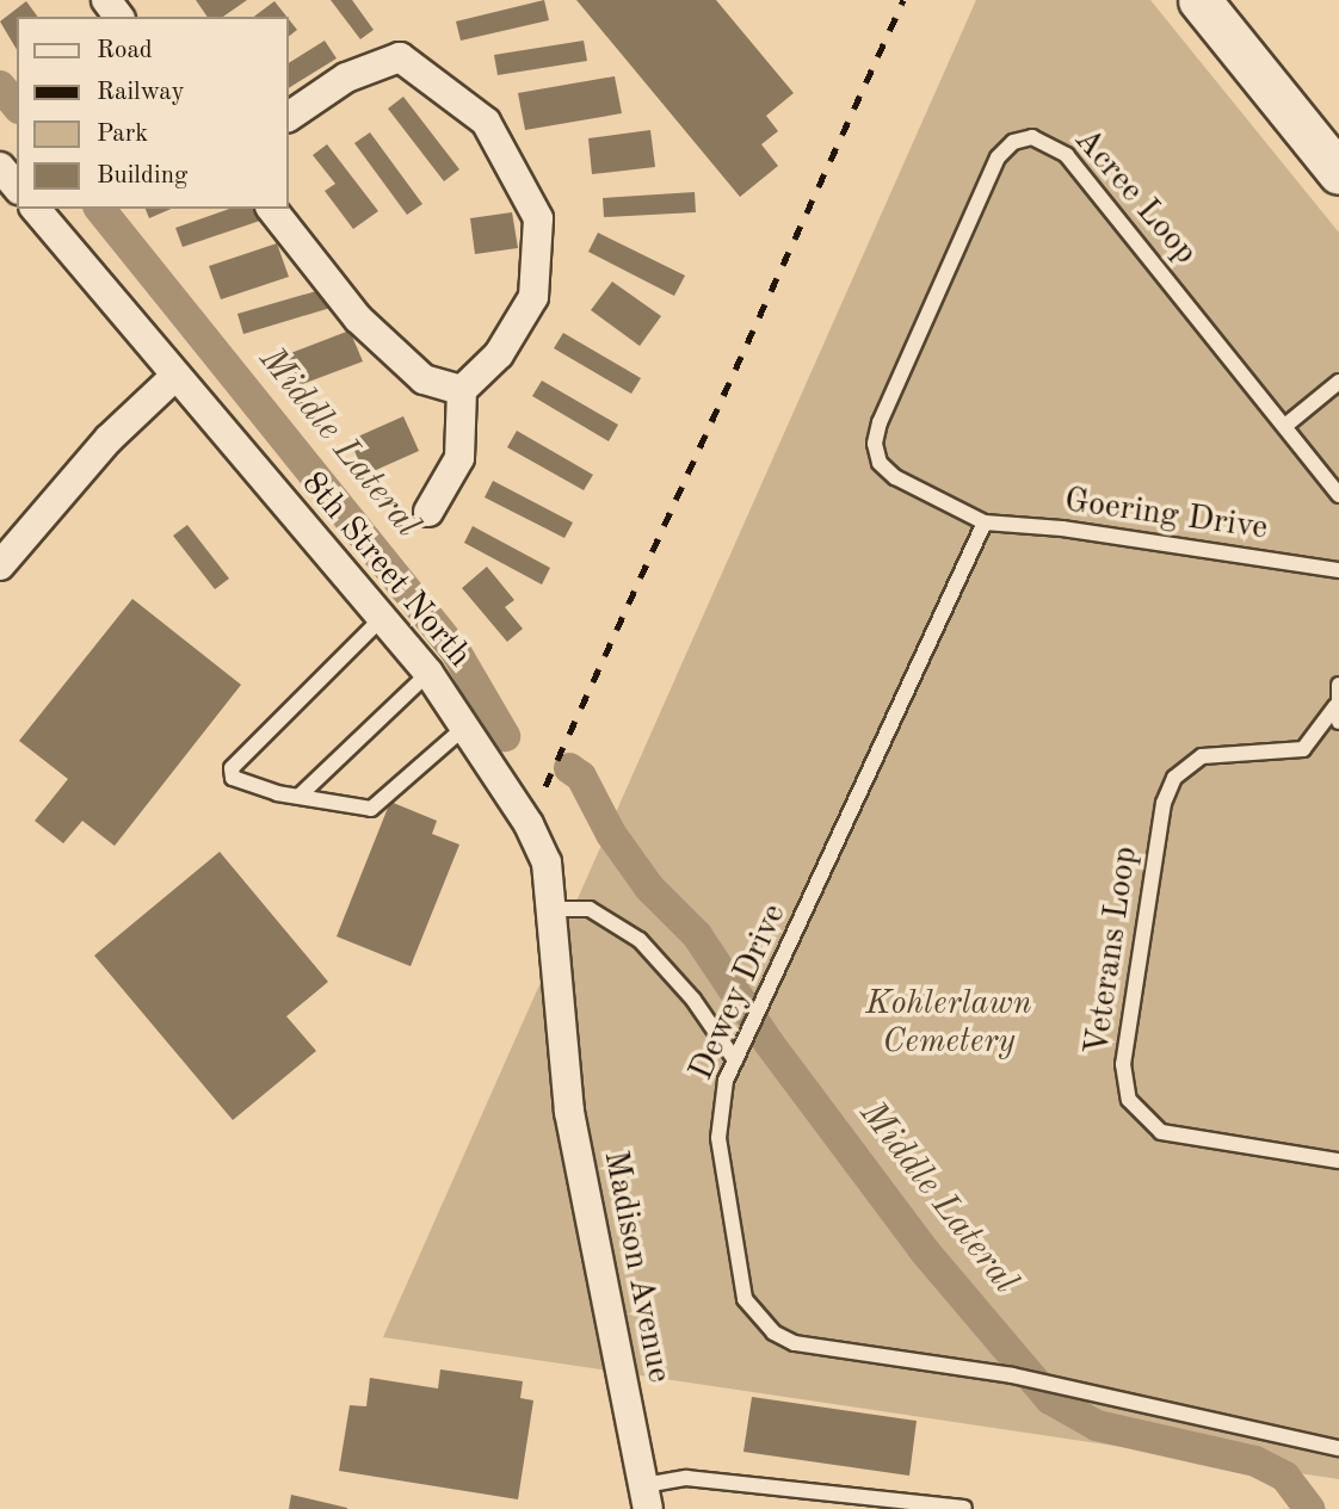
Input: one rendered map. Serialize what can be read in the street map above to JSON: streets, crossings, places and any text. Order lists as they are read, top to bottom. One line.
{"streets":{"street":["8th Street North","Madison Avenue"],"lane":["Acree Loop","Goering Drive","Veterans Loop","Dewey Drive"]},"crossings":[["Acree Loop","Goering Drive"],["Acree Loop","Dewey Drive"],["Goering Drive","Dewey Drive"],["8th Street North","Madison Avenue"]],"water":["Middle Lateral"],"parks":["Kohlerlawn Cemetery"],"legend":["Road","Railway","Park","Building"]}
